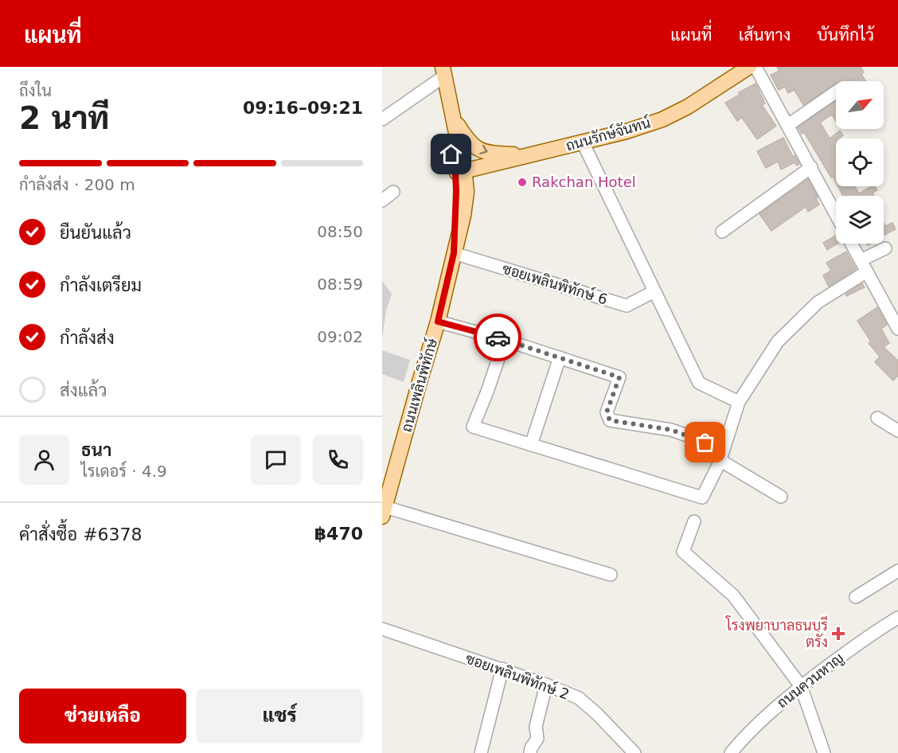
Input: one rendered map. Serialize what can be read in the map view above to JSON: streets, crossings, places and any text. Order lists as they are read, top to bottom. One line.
{"streets":{"main road":["ถนนรักษ์จันทน์","ถนนเพลินพิทักษ์"],"street":["ซอยเพลินพิทักษ์ 6","ซอยเพลินพิทักษ์ 2","ถนนควนหาญ"]},"crossings":[["ถนนรักษ์จันทน์","ถนนเพลินพิทักษ์"],["ซอยเพลินพิทักษ์ 6","ถนนเพลินพิทักษ์"]],"places":{"other":["Rakchan Hotel"],"health":["โรงพยาบาลธนบุรี ตรัง"]},"north":"top right","page":{"header":"แผนที่","nav":["แผนที่","เส้นทาง","บันทึกไว้"],"heading":["2 นาที","ถึงใน","09:16–09:21"],"panel":["ธนา","ไรเดอร์ · 4.9","คำสั่งซื้อ #6378","฿470"],"bar":"กำลังส่ง · 200 m","list":[["ยืนยันแล้ว","08:50"],["กำลังเตรียม","08:59"],["กำลังส่ง","09:02"],"ส่งแล้ว"],"buttons":["ช่วยเหลือ","แชร์"]}}
